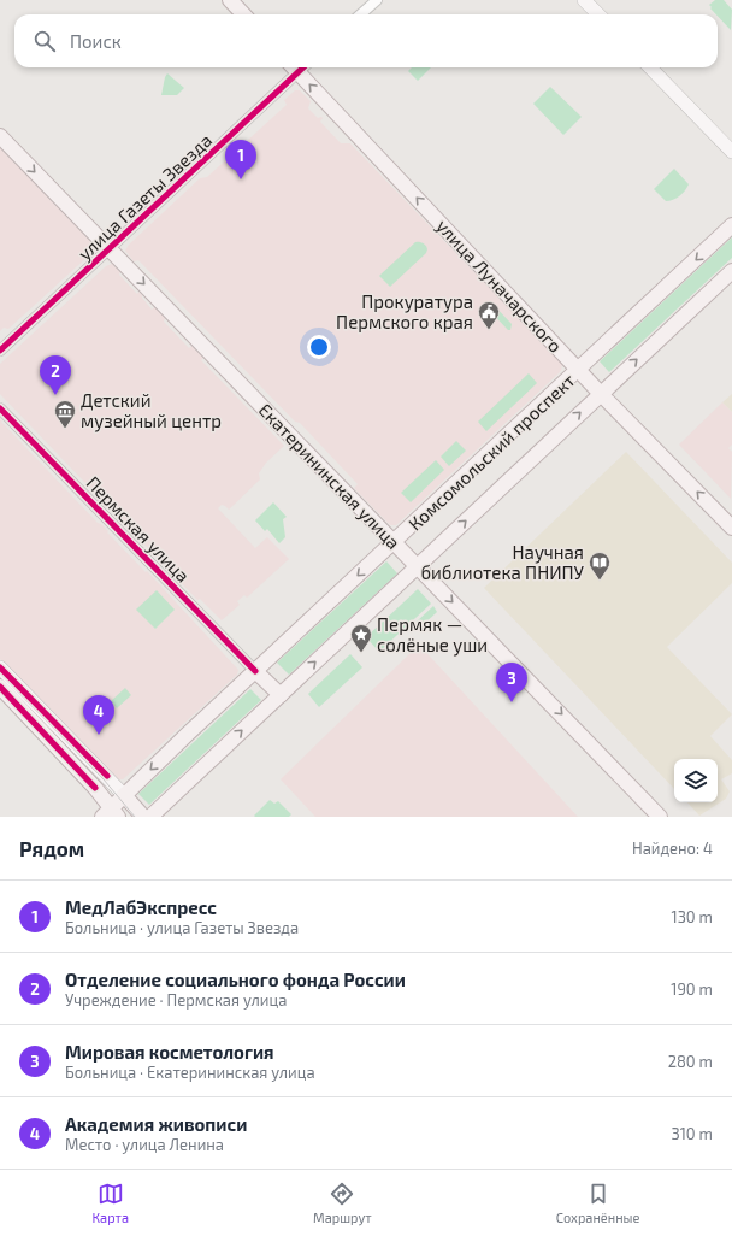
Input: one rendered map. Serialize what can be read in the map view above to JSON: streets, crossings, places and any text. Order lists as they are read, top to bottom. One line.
{"streets":{"main road":["улица Луначарского","Комсомольский проспект","Екатерининская улица","Пермская улица"],"street":["улица Газеты Звезда"]},"crossings":[["улица Газеты Звезда","Екатерининская улица"],["улица Луначарского","Комсомольский проспект"],["Комсомольский проспект","Екатерининская улица"],["Комсомольский проспект","Пермская улица"]],"one_way":["улица Луначарского","Екатерининская улица"],"places":{"public building":["Прокуратура Пермского края"],"museum":["Детский музейный центр"],"library":["Научная библиотека ПНИПУ"],"place":["Пермяк — солёные уши"]},"page":{"search":"Поиск","pins":["1","2","3","4"],"heading":["Рядом","Найдено: 4"],"list":[{"mark":"1","name":"МедЛабЭкспресс","note":"Больница · улица Газеты Звезда","value":"130 m"},{"mark":"2","name":"Отделение социального фонда России","note":"Учреждение · Пермская улица","value":"190 m"},{"mark":"3","name":"Мировая косметология","note":"Больница · Екатерининская улица","value":"280 m"},{"mark":"4","name":"Академия живописи","note":"Место · улица Ленина","value":"310 m"}],"nav":["Карта","Маршрут","Сохранённые"]}}
